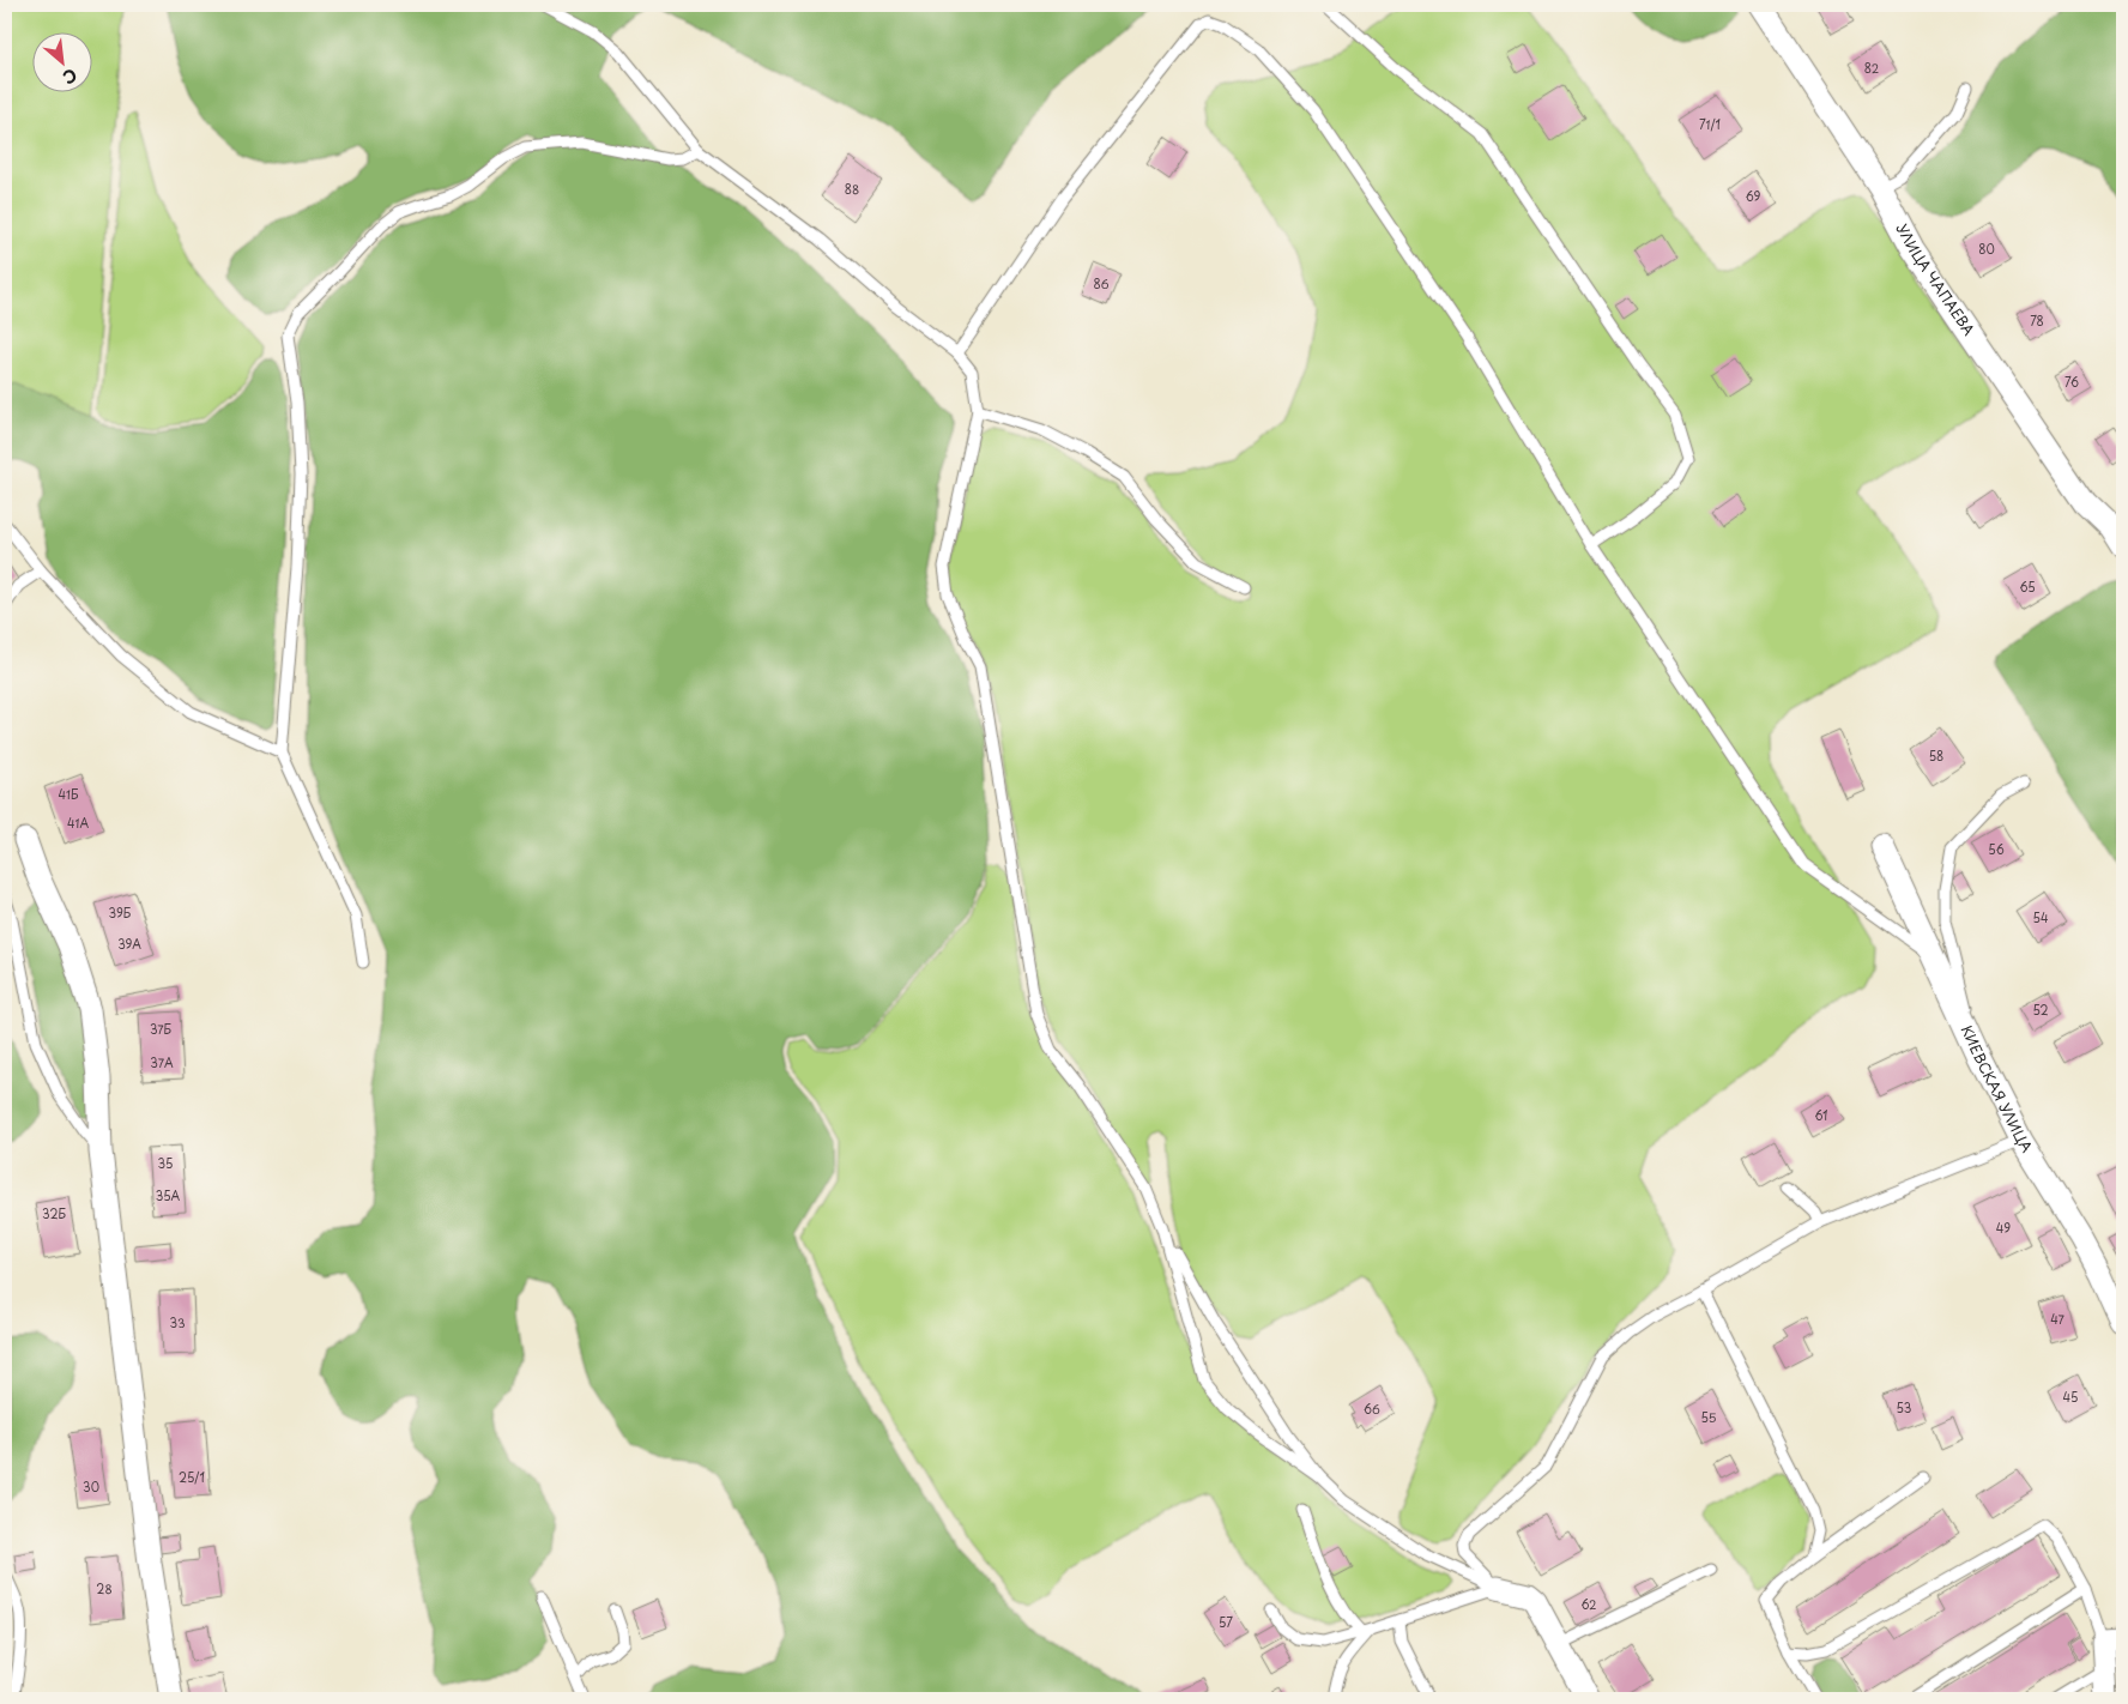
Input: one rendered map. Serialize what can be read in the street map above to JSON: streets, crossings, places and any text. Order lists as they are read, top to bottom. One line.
{"streets":{"street":["УЛИЦА ЧАПАЕВА","КИЕВСКАЯ УЛИЦА"]},"house_numbers":["82","71/1","88","69","80","86","78","76","65","58","41Б","41А","56","39Б","54","39А","52","37Б","37А","61","35","35А","32Б","49","47","33","45","53","66","55","25/1","30","28","62","57"],"north":"bottom right"}
